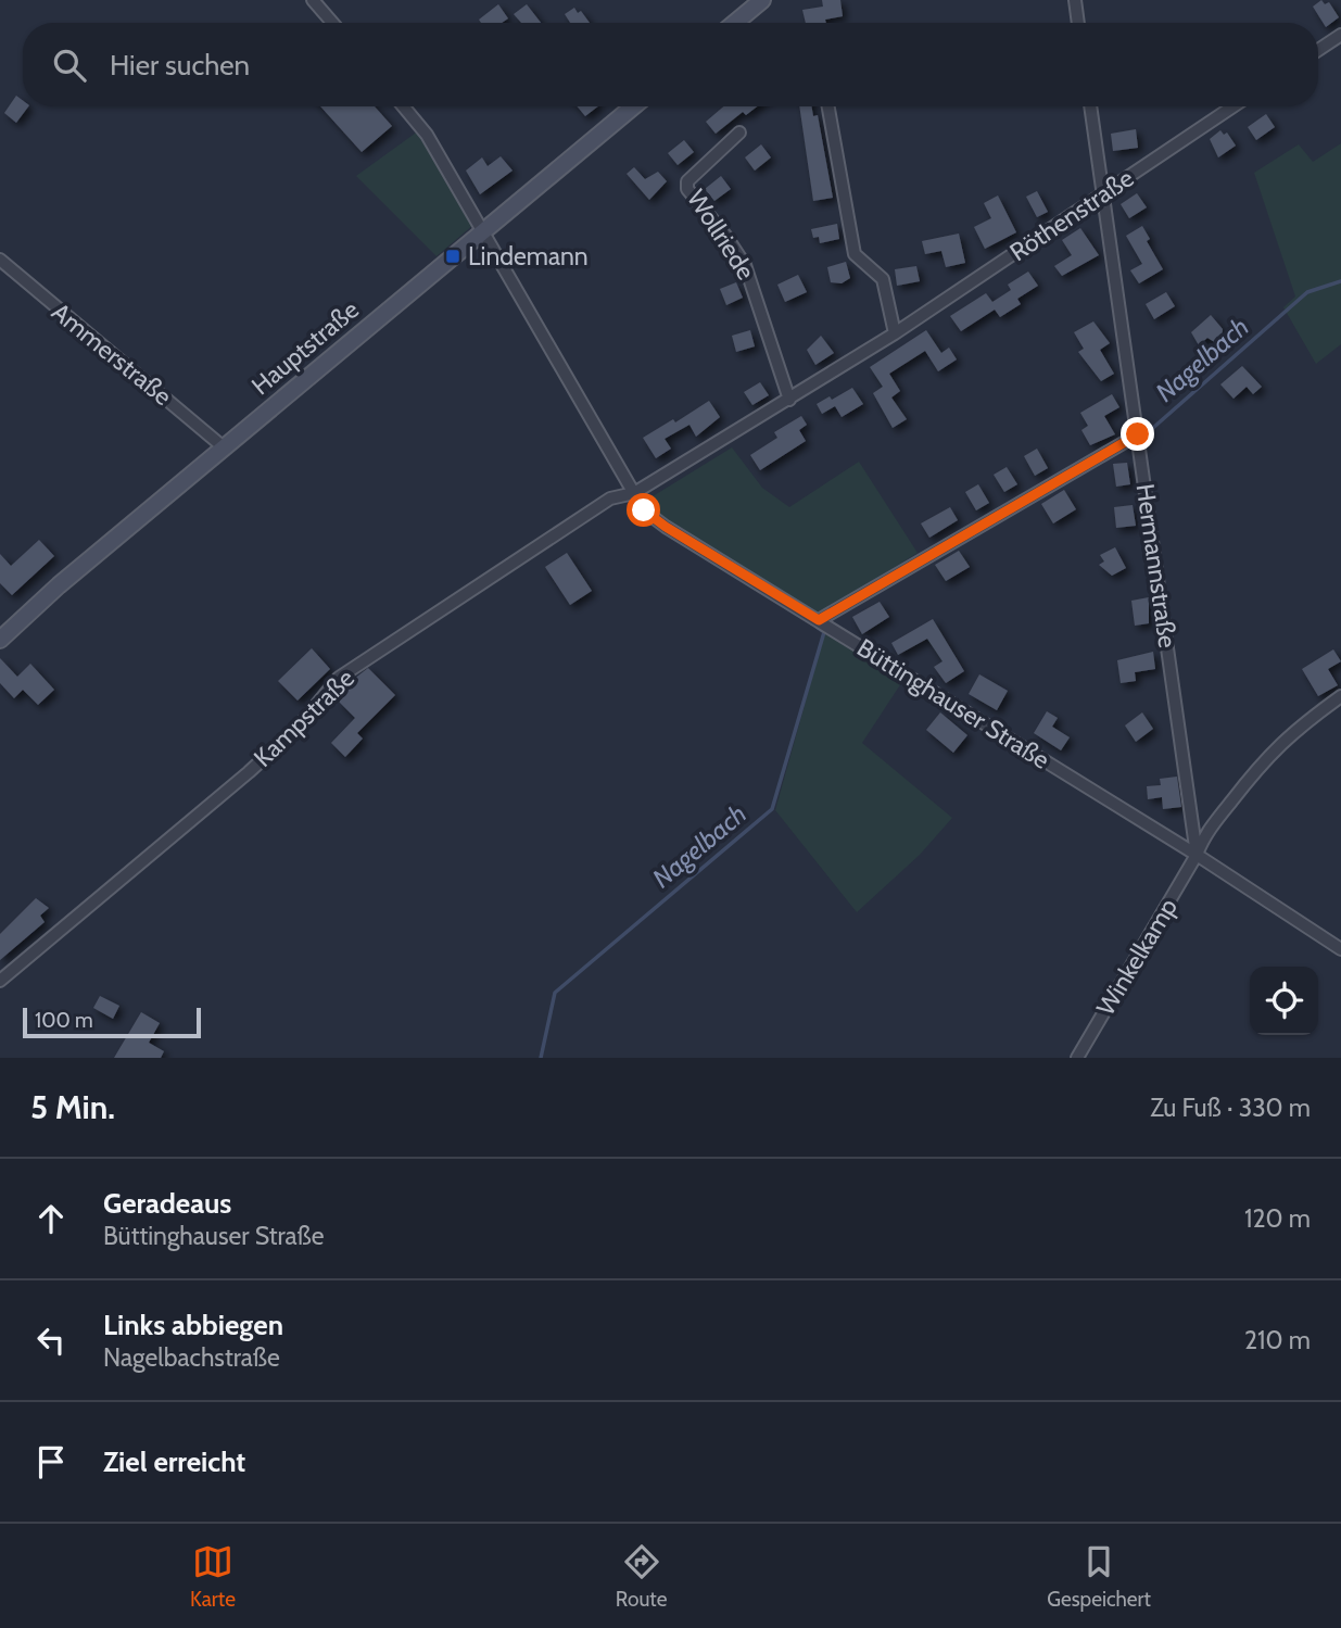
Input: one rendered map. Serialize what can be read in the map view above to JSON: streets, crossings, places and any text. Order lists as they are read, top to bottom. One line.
{"streets":{"main road":["Hauptstraße"],"street":["Röthenstraße","Wollriede","Ammerstraße","Hermannstraße","Büttinghauser Straße","Kampstraße","Winkelkamp"]},"crossings":[["Röthenstraße","Wollriede"],["Röthenstraße","Hermannstraße"],["Röthenstraße","Büttinghauser Straße"],["Röthenstraße","Kampstraße"],["Hauptstraße","Ammerstraße"],["Hauptstraße","Büttinghauser Straße"],["Hermannstraße","Büttinghauser Straße"],["Hermannstraße","Winkelkamp"],["Büttinghauser Straße","Kampstraße"],["Büttinghauser Straße","Winkelkamp"]],"water":["Nagelbach"],"places":{"transit":["Lindemann"]},"scale_bar":"100 m","page":{"search":"Hier suchen","scale":"100 m","heading":["5 Min.","Zu Fuß · 330 m"],"list":[["Geradeaus","Büttinghauser Straße","120 m"],["Links abbiegen","Nagelbachstraße","210 m"],"Ziel erreicht"],"nav":["Karte","Route","Gespeichert"]}}
